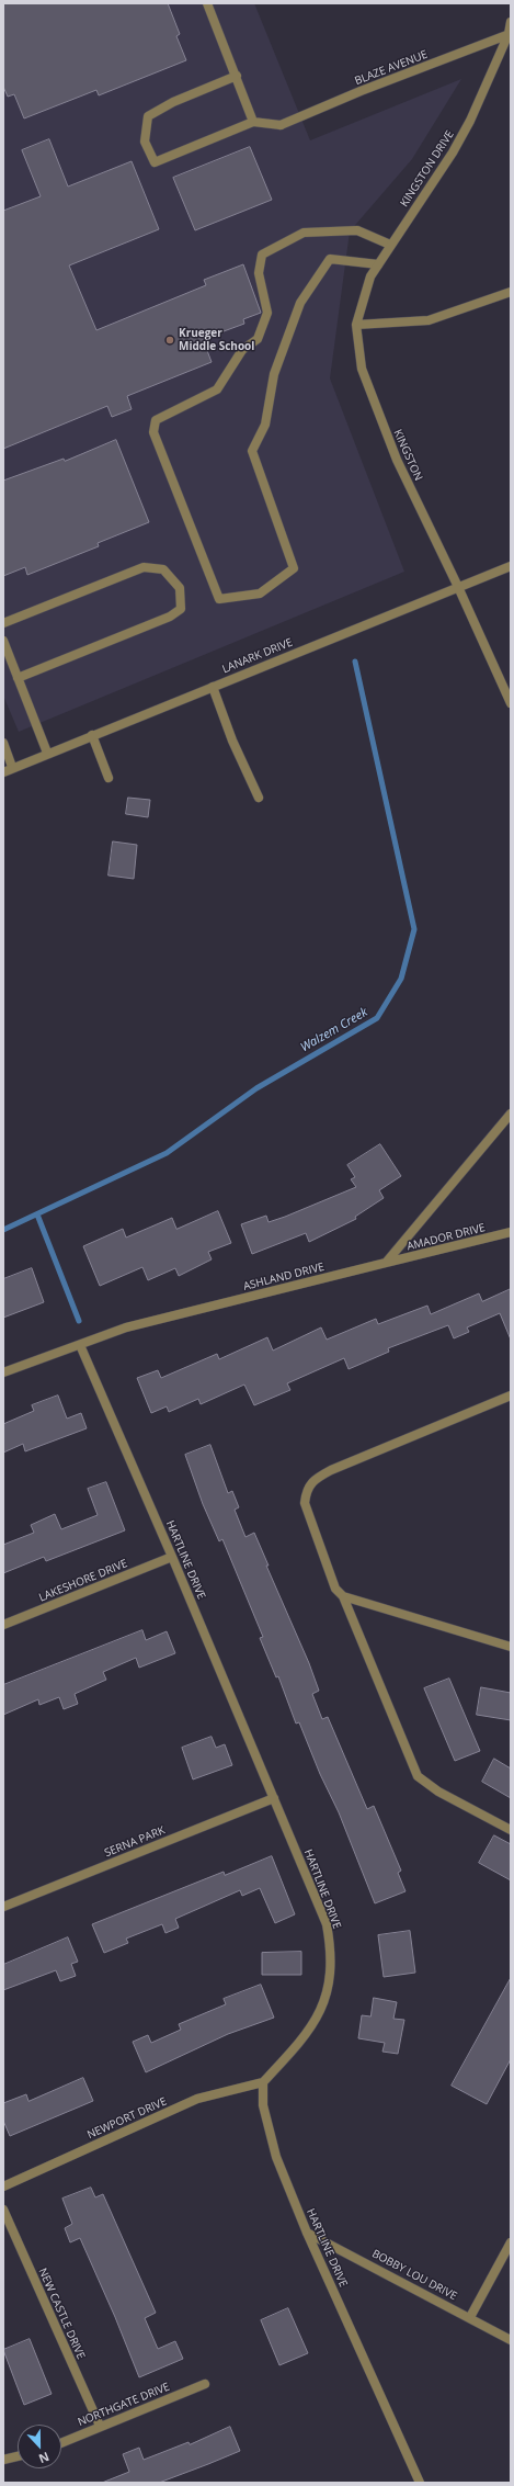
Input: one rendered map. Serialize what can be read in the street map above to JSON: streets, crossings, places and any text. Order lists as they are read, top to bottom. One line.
{"streets":{"street":["BLAZE AVENUE","KINGSTON DRIVE","KINGSTON","LANARK DRIVE","AMADOR DRIVE","ASHLAND DRIVE","HARTLINE DRIVE","LAKESHORE DRIVE","SERNA PARK","NEWPORT DRIVE","BOBBY LOU DRIVE","NEW CASTLE DRIVE","NORTHGATE DRIVE"]},"crossings":[["BLAZE AVENUE","KINGSTON DRIVE"],["KINGSTON DRIVE","KINGSTON"],["KINGSTON","LANARK DRIVE"],["AMADOR DRIVE","ASHLAND DRIVE"],["ASHLAND DRIVE","HARTLINE DRIVE"],["HARTLINE DRIVE","LAKESHORE DRIVE"],["HARTLINE DRIVE","SERNA PARK"],["HARTLINE DRIVE","NEWPORT DRIVE"],["HARTLINE DRIVE","BOBBY LOU DRIVE"],["NEW CASTLE DRIVE","NORTHGATE DRIVE"]],"water":["Walzem Creek"],"places":["Krueger Middle School"],"north":"bottom"}
